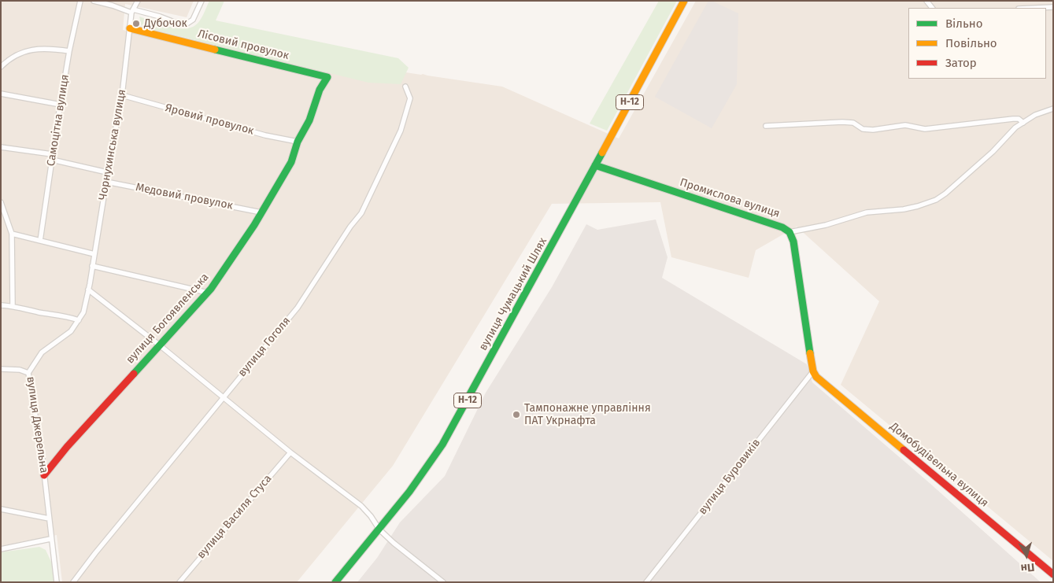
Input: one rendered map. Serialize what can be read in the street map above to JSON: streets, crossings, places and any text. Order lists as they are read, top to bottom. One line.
{"streets":{"street":["Лісовий провулок","Н-12","Яровий провулок","Самоцітна вулиця","Чорнухинська вулиця","Медовий провулок","Промислова вулиця","вулиця Чумацький Шлях","вулиця Богоявленська","вулиця Гоголя","вулиця Джерельна","Домобудівельна вулиця","вулиця Буровиків","вулиця Василя Стуса"]},"crossings":[["Лісовий провулок","Чорнухинська вулиця"],["Лісовий провулок","вулиця Богоявленська"],["Яровий провулок","Чорнухинська вулиця"],["Яровий провулок","вулиця Богоявленська"],["Чорнухинська вулиця","Медовий провулок"],["Чорнухинська вулиця","вулиця Джерельна"],["Медовий провулок","вулиця Богоявленська"],["Промислова вулиця","вулиця Чумацький Шлях"],["вулиця Богоявленська","вулиця Джерельна"],["Домобудівельна вулиця","вулиця Буровиків"]],"places":["Дубочок","Тампонажне управління ПАТ Укрнафта"],"legend":["Вільно","Повільно","Затор"],"north":"bottom"}
